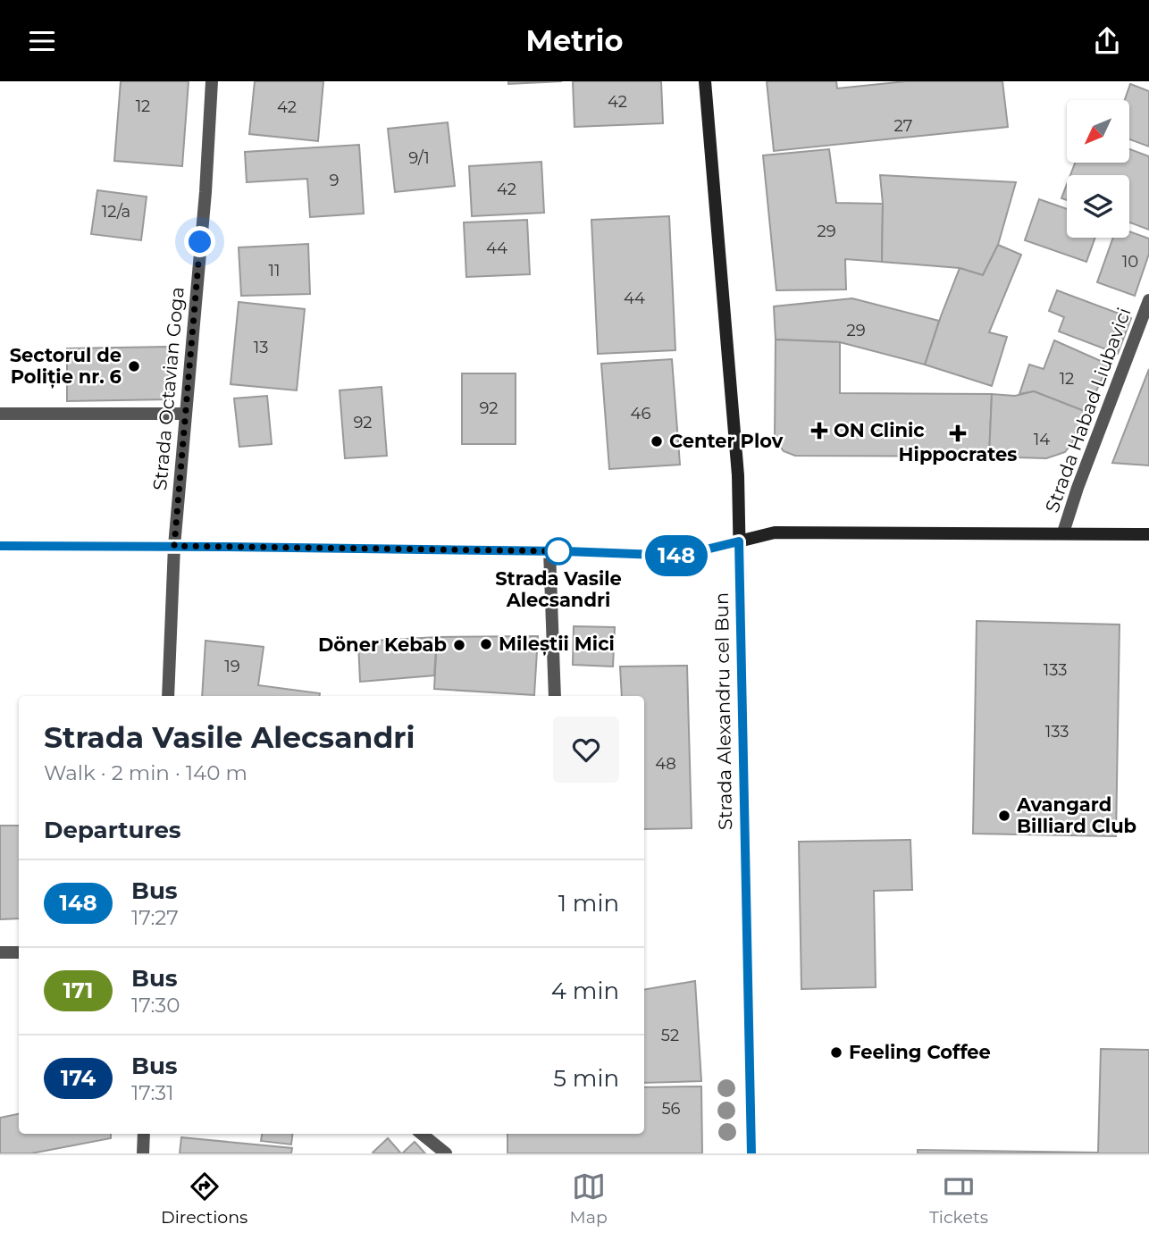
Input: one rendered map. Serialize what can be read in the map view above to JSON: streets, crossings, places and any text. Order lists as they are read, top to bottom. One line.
{"streets":{"main road":["Strada Alexandru cel Bun"],"street":["Strada Octavian Goga","Strada Habad Liubavici"]},"places":{"other":["Sectorul de Poliție nr. 6","Center Plov","Strada Vasile Alecsandri","Mileștii Mici","Döner Kebab","Avangard Billiard Club","Feeling Coffee"],"health":["ON Clinic","Hippocrates"]},"lines":["bus line 148"],"house_numbers":["42","12","42","27","9/1","9","42","12/a","29","44","10","11","44","29","13","12","92","46","92","14","19","133","133","48","52","56"],"north":"bottom left","page":{"header":"Metrio","on_map":"148","heading":[["Strada Vasile Alecsandri","Walk · 2 min · 140 m"],"Departures"],"list":[{"mark":"148","name":"Bus","note":"17:27","value":"1 min"},{"mark":"171","name":"Bus","note":"17:30","value":"4 min"},{"mark":"174","name":"Bus","note":"17:31","value":"5 min"}],"tabs":["Directions","Map","Tickets"]}}
